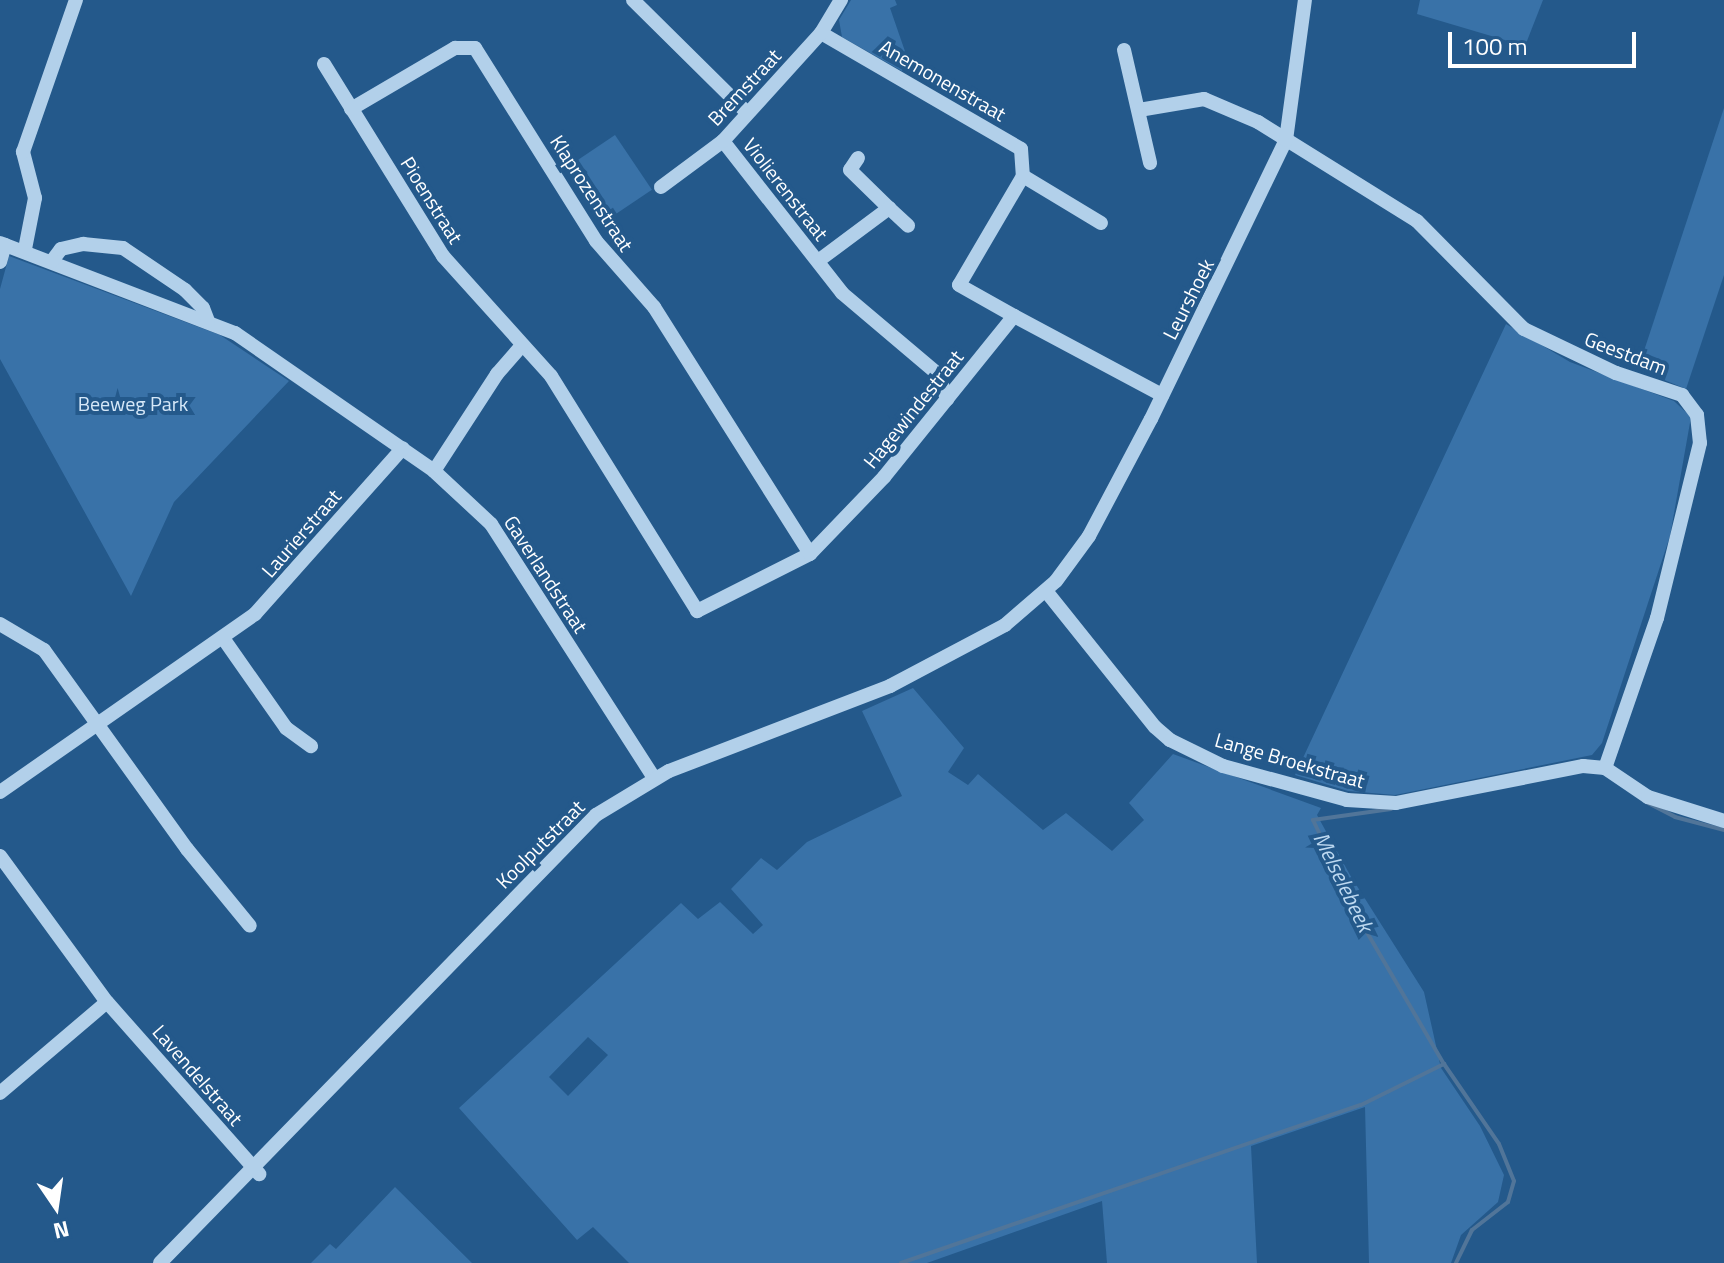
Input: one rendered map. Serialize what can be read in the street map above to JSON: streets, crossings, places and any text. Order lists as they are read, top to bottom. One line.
{"streets":{"street":["Anemonenstraat","Bremstraat","Violierenstraat","Klaprozenstraat","Pioenstraat","Leurshoek","Geestdam","Hagewindestraat","Laurierstraat","Gaverlandstraat","Lange Broekstraat","Koolputstraat","Lavendelstraat"]},"crossings":[["Anemonenstraat","Bremstraat"],["Bremstraat","Violierenstraat"],["Violierenstraat","Hagewindestraat"],["Klaprozenstraat","Pioenstraat"],["Klaprozenstraat","Hagewindestraat"],["Pioenstraat","Hagewindestraat"],["Leurshoek","Geestdam"],["Leurshoek","Lange Broekstraat"],["Leurshoek","Koolputstraat"],["Geestdam","Lange Broekstraat"],["Laurierstraat","Gaverlandstraat"],["Gaverlandstraat","Koolputstraat"],["Lange Broekstraat","Koolputstraat"],["Koolputstraat","Lavendelstraat"]],"water":["Melselebeek"],"parks":["Beeweg Park"],"scale_bar":"100 m","north":"bottom"}
